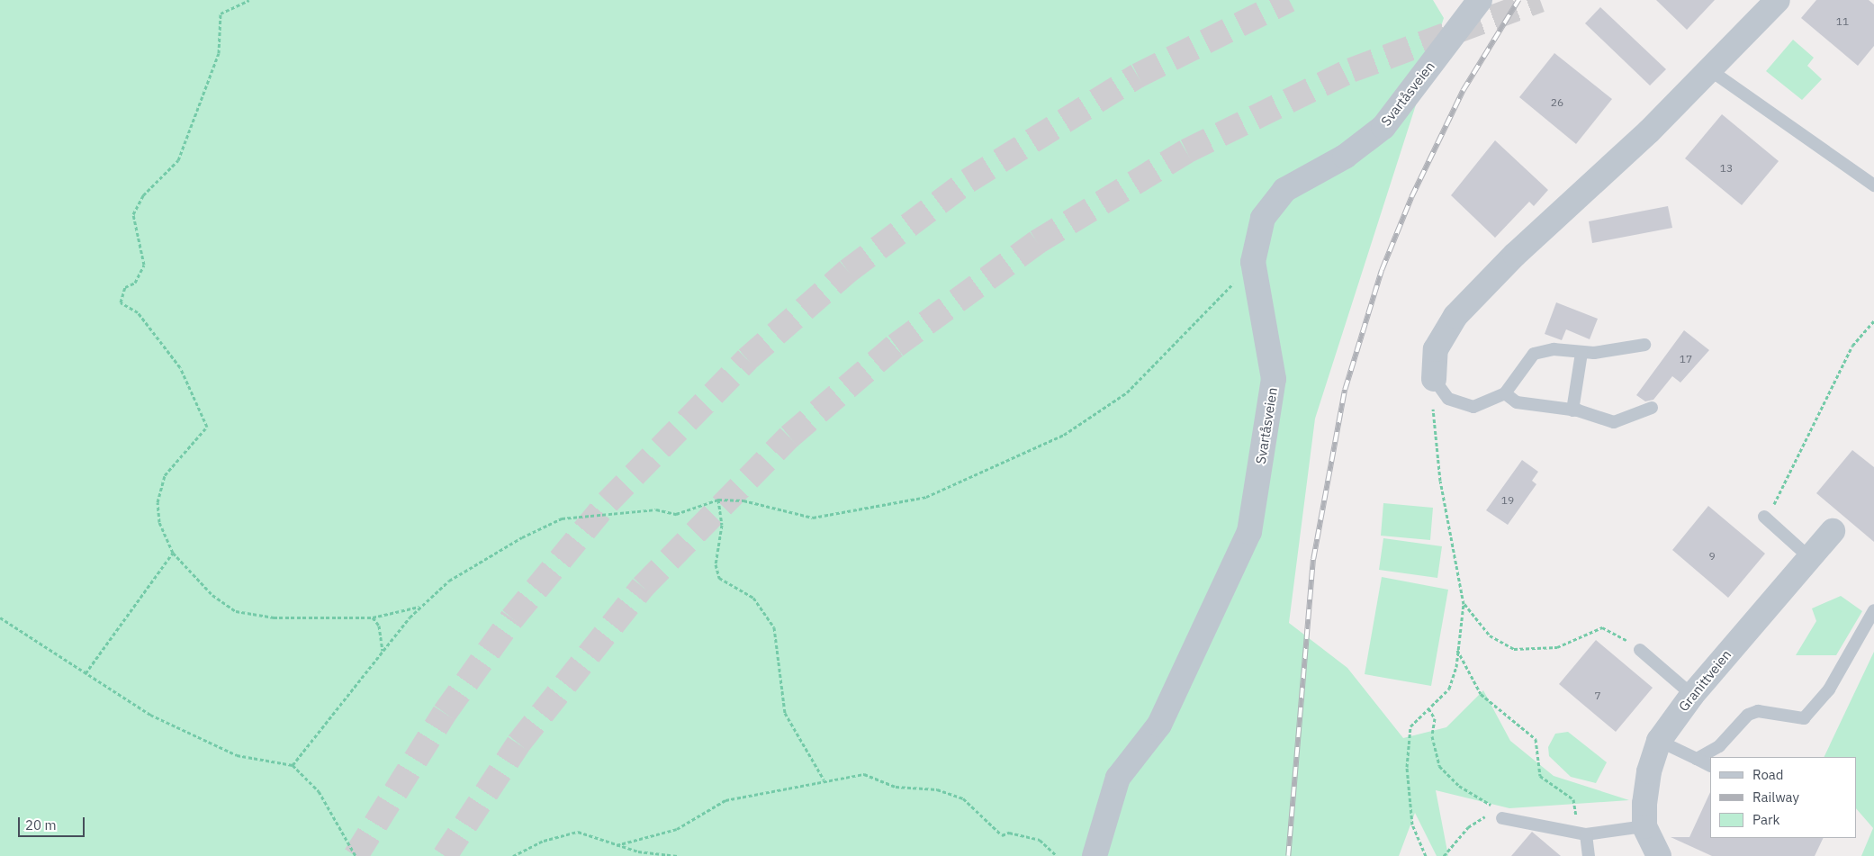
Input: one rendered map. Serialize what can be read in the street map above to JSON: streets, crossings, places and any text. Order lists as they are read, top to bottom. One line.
{"streets":{"street":["Svartåsveien","Granittveien"]},"house_numbers":["11","26","13","17","19","9","7"],"legend":["Road","Railway","Park"],"scale_bar":"20 m"}
